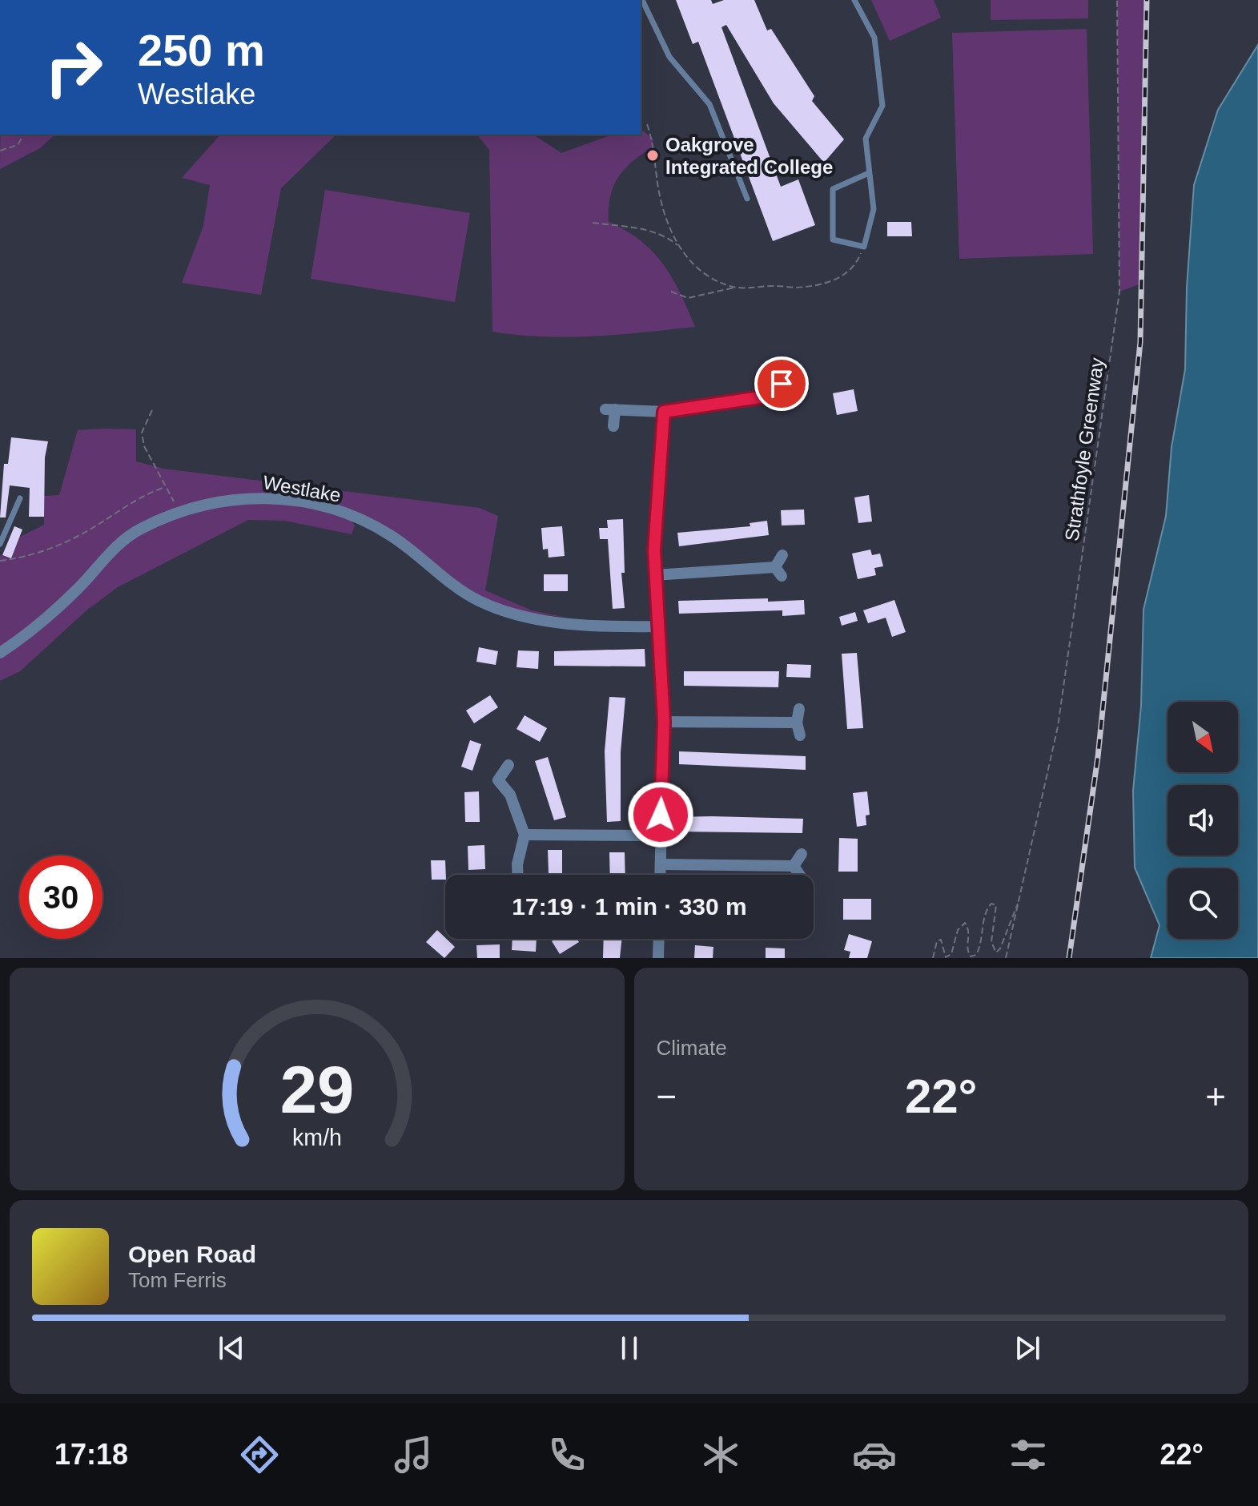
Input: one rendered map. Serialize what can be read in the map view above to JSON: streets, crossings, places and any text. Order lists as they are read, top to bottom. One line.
{"streets":{"street":["Westlake"],"path":["Strathfoyle Greenway"]},"places":["Oakgrove Integrated College"],"north":"bottom right","page":{"turn":["250 m","Westlake"],"limit":"30","trip":"17:19 · 1 min · 330 m","tile":"Climate","heat":["−","22°","+"],"song":["Open Road","Tom Ferris"],"tabs":["17:18","22°"],"gauge":["29","km/h"]}}
